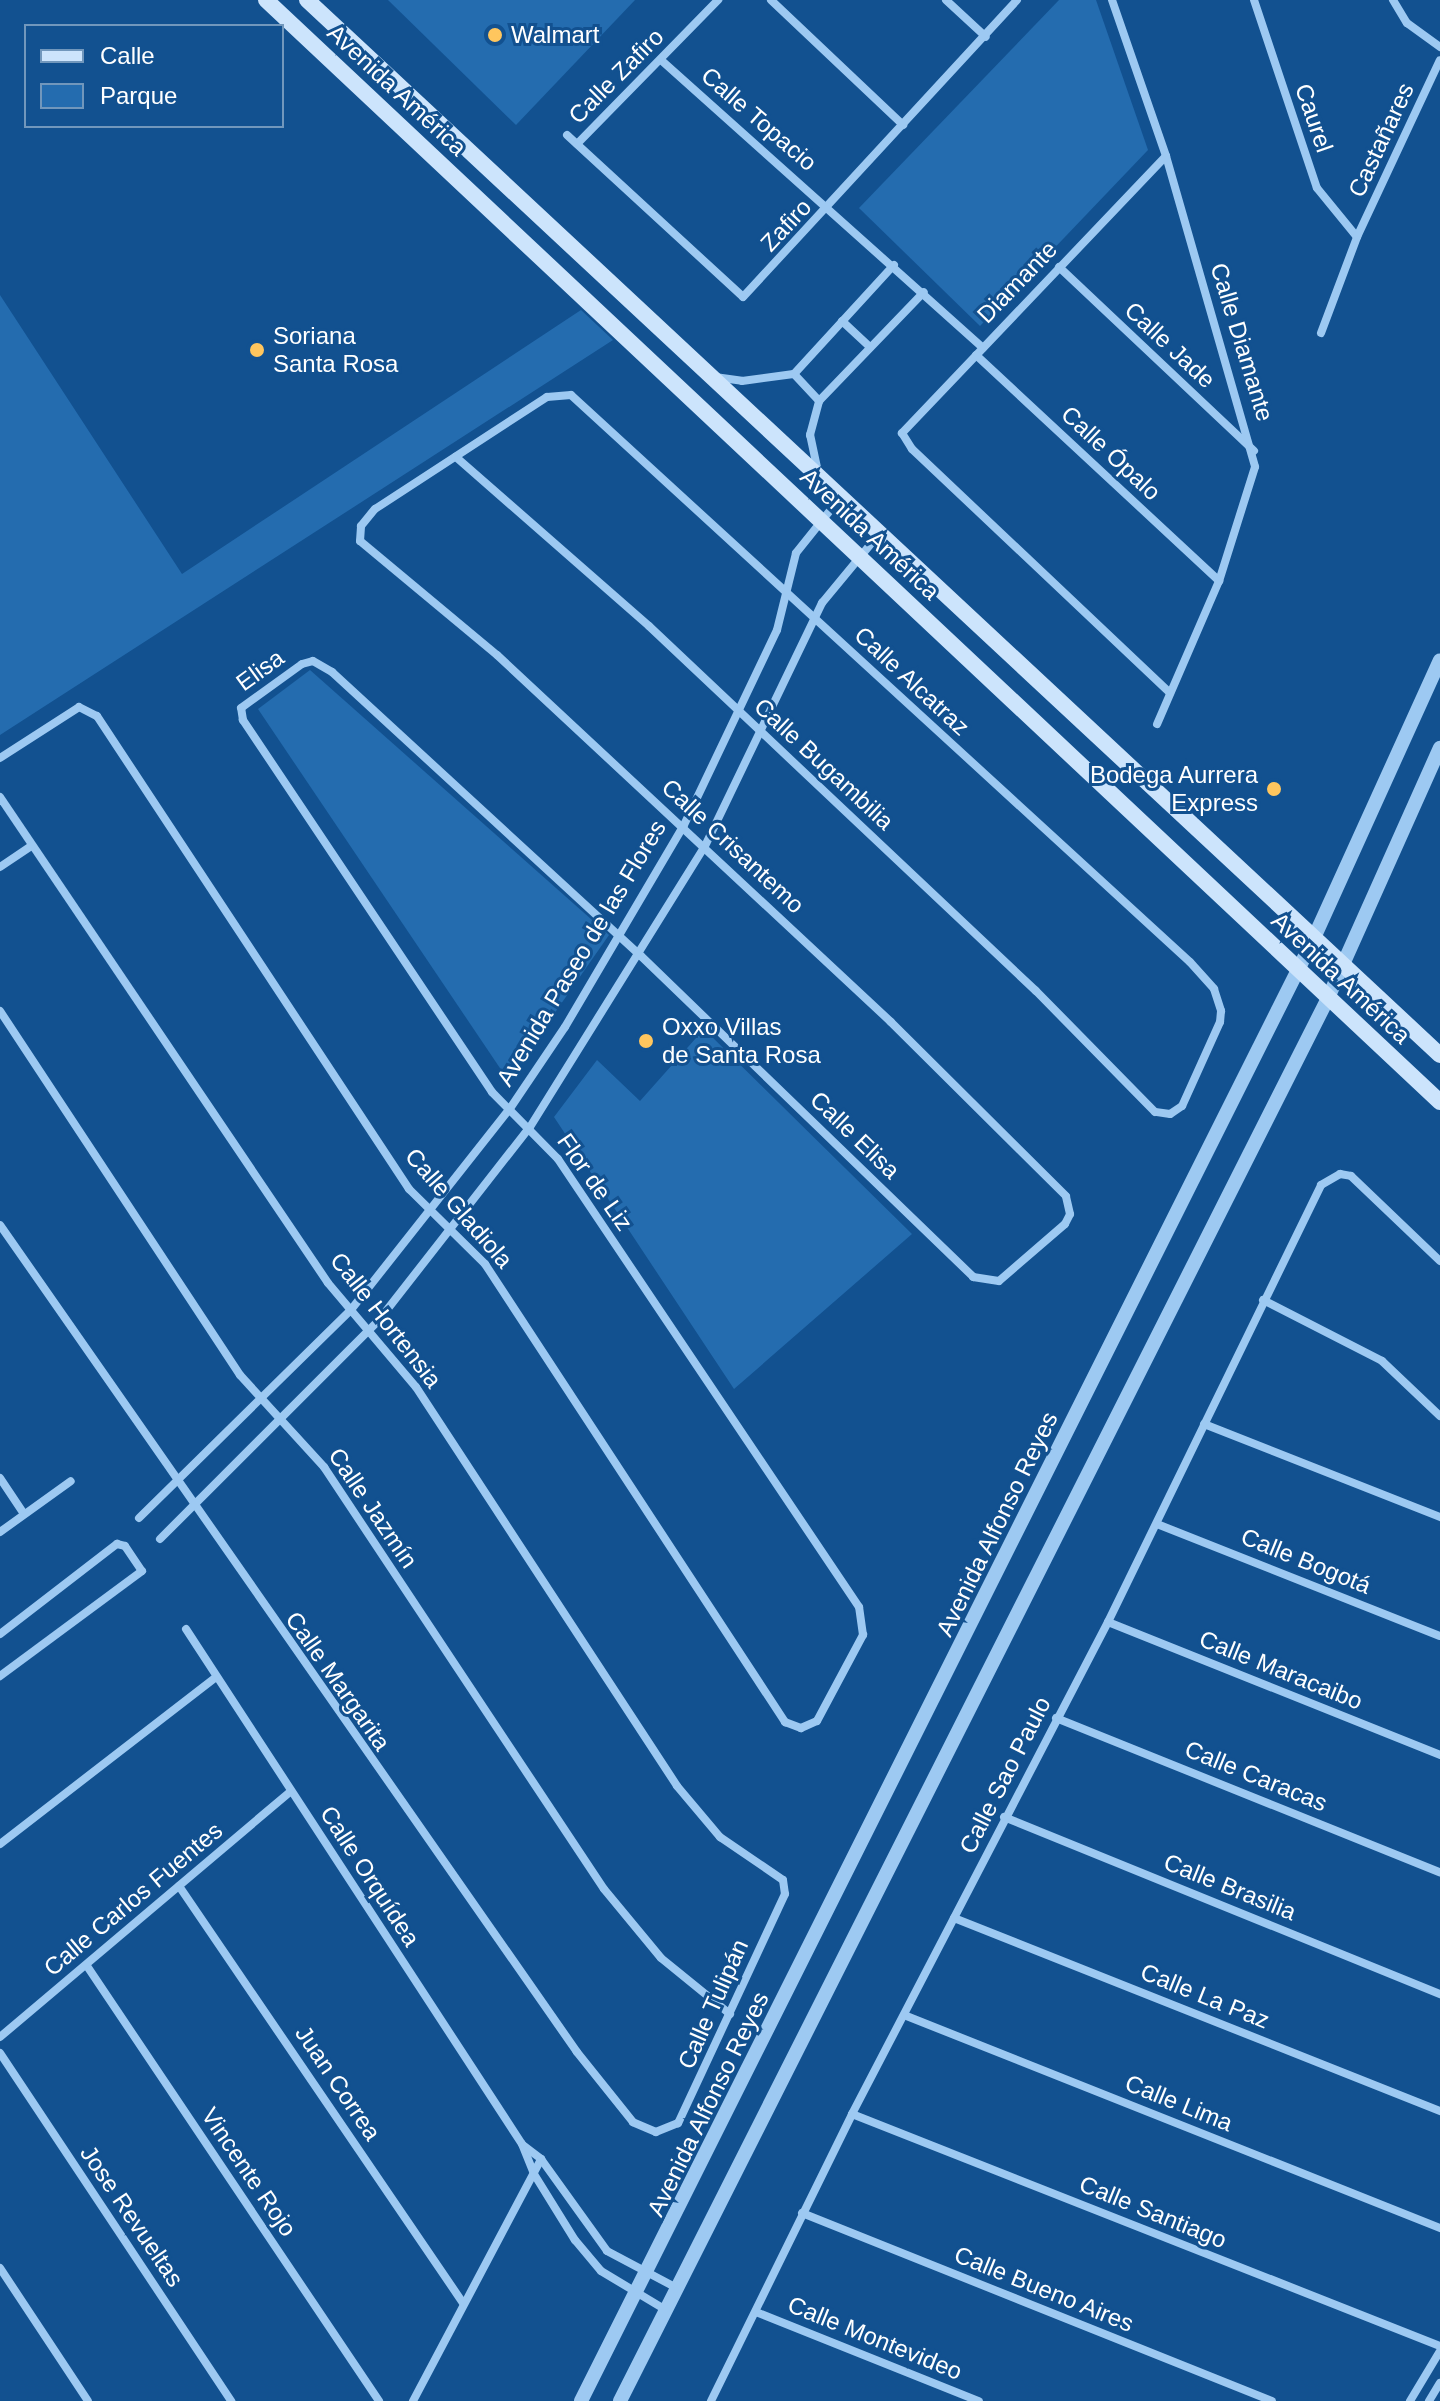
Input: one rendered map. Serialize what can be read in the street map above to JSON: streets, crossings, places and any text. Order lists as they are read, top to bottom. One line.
{"streets":{"main road":["Avenida América"],"street":["Calle Zafiro","Caurel","Calle Topacio","Castañares","Zafiro","Diamante","Calle Diamante","Calle Jade","Calle Ópalo","Elisa","Calle Alcatraz","Calle Bugambilia","Calle Crisantemo","Avenida Paseo de las Flores","Calle Elisa","Flor de Liz","Calle Gladiola","Calle Hortensia","Calle Jazmín","Avenida Alfonso Reyes","Calle Bogotá","Calle Maracaibo","Calle Margarita","Calle Sao Paulo","Calle Caracas","Calle Orquídea","Calle Brasilia","Calle Carlos Fuentes","Calle La Paz","Calle Tulipán","Juan Correa","Calle Lima","Vincente Rojo","Calle Santiago","Jose Revueltas","Calle Bueno Aires","Calle Montevideo"]},"crossings":[["Calle Zafiro","Calle Topacio"],["Calle Zafiro","Zafiro"],["Avenida América","Avenida Paseo de las Flores"],["Avenida América","Avenida Alfonso Reyes"],["Caurel","Castañares"],["Calle Topacio","Zafiro"],["Calle Topacio","Calle Ópalo"],["Diamante","Calle Diamante"],["Diamante","Calle Jade"],["Diamante","Calle Ópalo"],["Calle Diamante","Calle Jade"],["Calle Diamante","Calle Ópalo"],["Elisa","Calle Elisa"],["Elisa","Flor de Liz"],["Calle Alcatraz","Calle Bugambilia"],["Calle Alcatraz","Calle Crisantemo"],["Calle Alcatraz","Avenida Paseo de las Flores"],["Calle Bugambilia","Calle Crisantemo"],["Calle Bugambilia","Avenida Paseo de las Flores"],["Calle Crisantemo","Avenida Paseo de las Flores"],["Calle Crisantemo","Calle Elisa"],["Avenida Paseo de las Flores","Calle Elisa"],["Avenida Paseo de las Flores","Flor de Liz"],["Avenida Paseo de las Flores","Calle Gladiola"],["Avenida Paseo de las Flores","Calle Hortensia"],["Avenida Paseo de las Flores","Calle Jazmín"],["Avenida Paseo de las Flores","Calle Margarita"],["Flor de Liz","Calle Gladiola"],["Calle Hortensia","Calle Tulipán"],["Calle Jazmín","Calle Tulipán"],["Avenida Alfonso Reyes","Calle Orquídea"],["Calle Bogotá","Calle Sao Paulo"],["Calle Maracaibo","Calle Sao Paulo"],["Calle Margarita","Calle Tulipán"],["Calle Sao Paulo","Calle Caracas"],["Calle Sao Paulo","Calle Brasilia"],["Calle Sao Paulo","Calle La Paz"],["Calle Sao Paulo","Calle Lima"],["Calle Sao Paulo","Calle Santiago"],["Calle Sao Paulo","Calle Bueno Aires"],["Calle Sao Paulo","Calle Montevideo"],["Calle Orquídea","Calle Carlos Fuentes"],["Calle Carlos Fuentes","Juan Correa"],["Calle Carlos Fuentes","Vincente Rojo"]],"places":["Walmart","Soriana Santa Rosa","Bodega Aurrera Express","Oxxo Villas de Santa Rosa"],"legend":["Calle","Parque"]}
